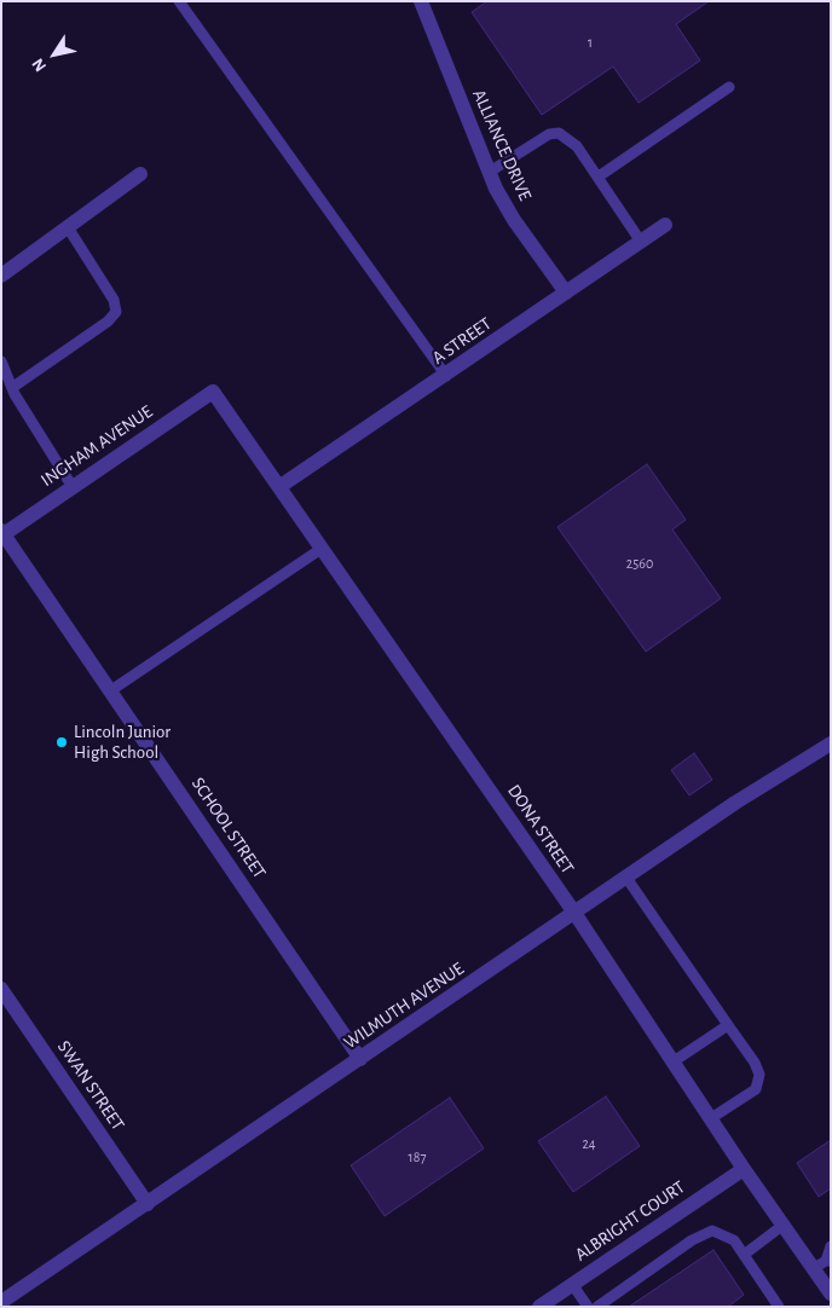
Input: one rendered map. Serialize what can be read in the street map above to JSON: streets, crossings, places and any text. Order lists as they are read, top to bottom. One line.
{"streets":{"street":["ALLIANCE DRIVE","A STREET","INGHAM AVENUE","SCHOOL STREET","DONA STREET","WILMUTH AVENUE","SWAN STREET","ALBRIGHT COURT"]},"crossings":[["ALLIANCE DRIVE","A STREET"],["A STREET","DONA STREET"],["INGHAM AVENUE","SCHOOL STREET"],["INGHAM AVENUE","DONA STREET"],["SCHOOL STREET","WILMUTH AVENUE"],["DONA STREET","WILMUTH AVENUE"],["DONA STREET","ALBRIGHT COURT"],["WILMUTH AVENUE","SWAN STREET"]],"places":["Lincoln Junior High School"],"house_numbers":["1","2560","24","187"],"north":"bottom left"}
